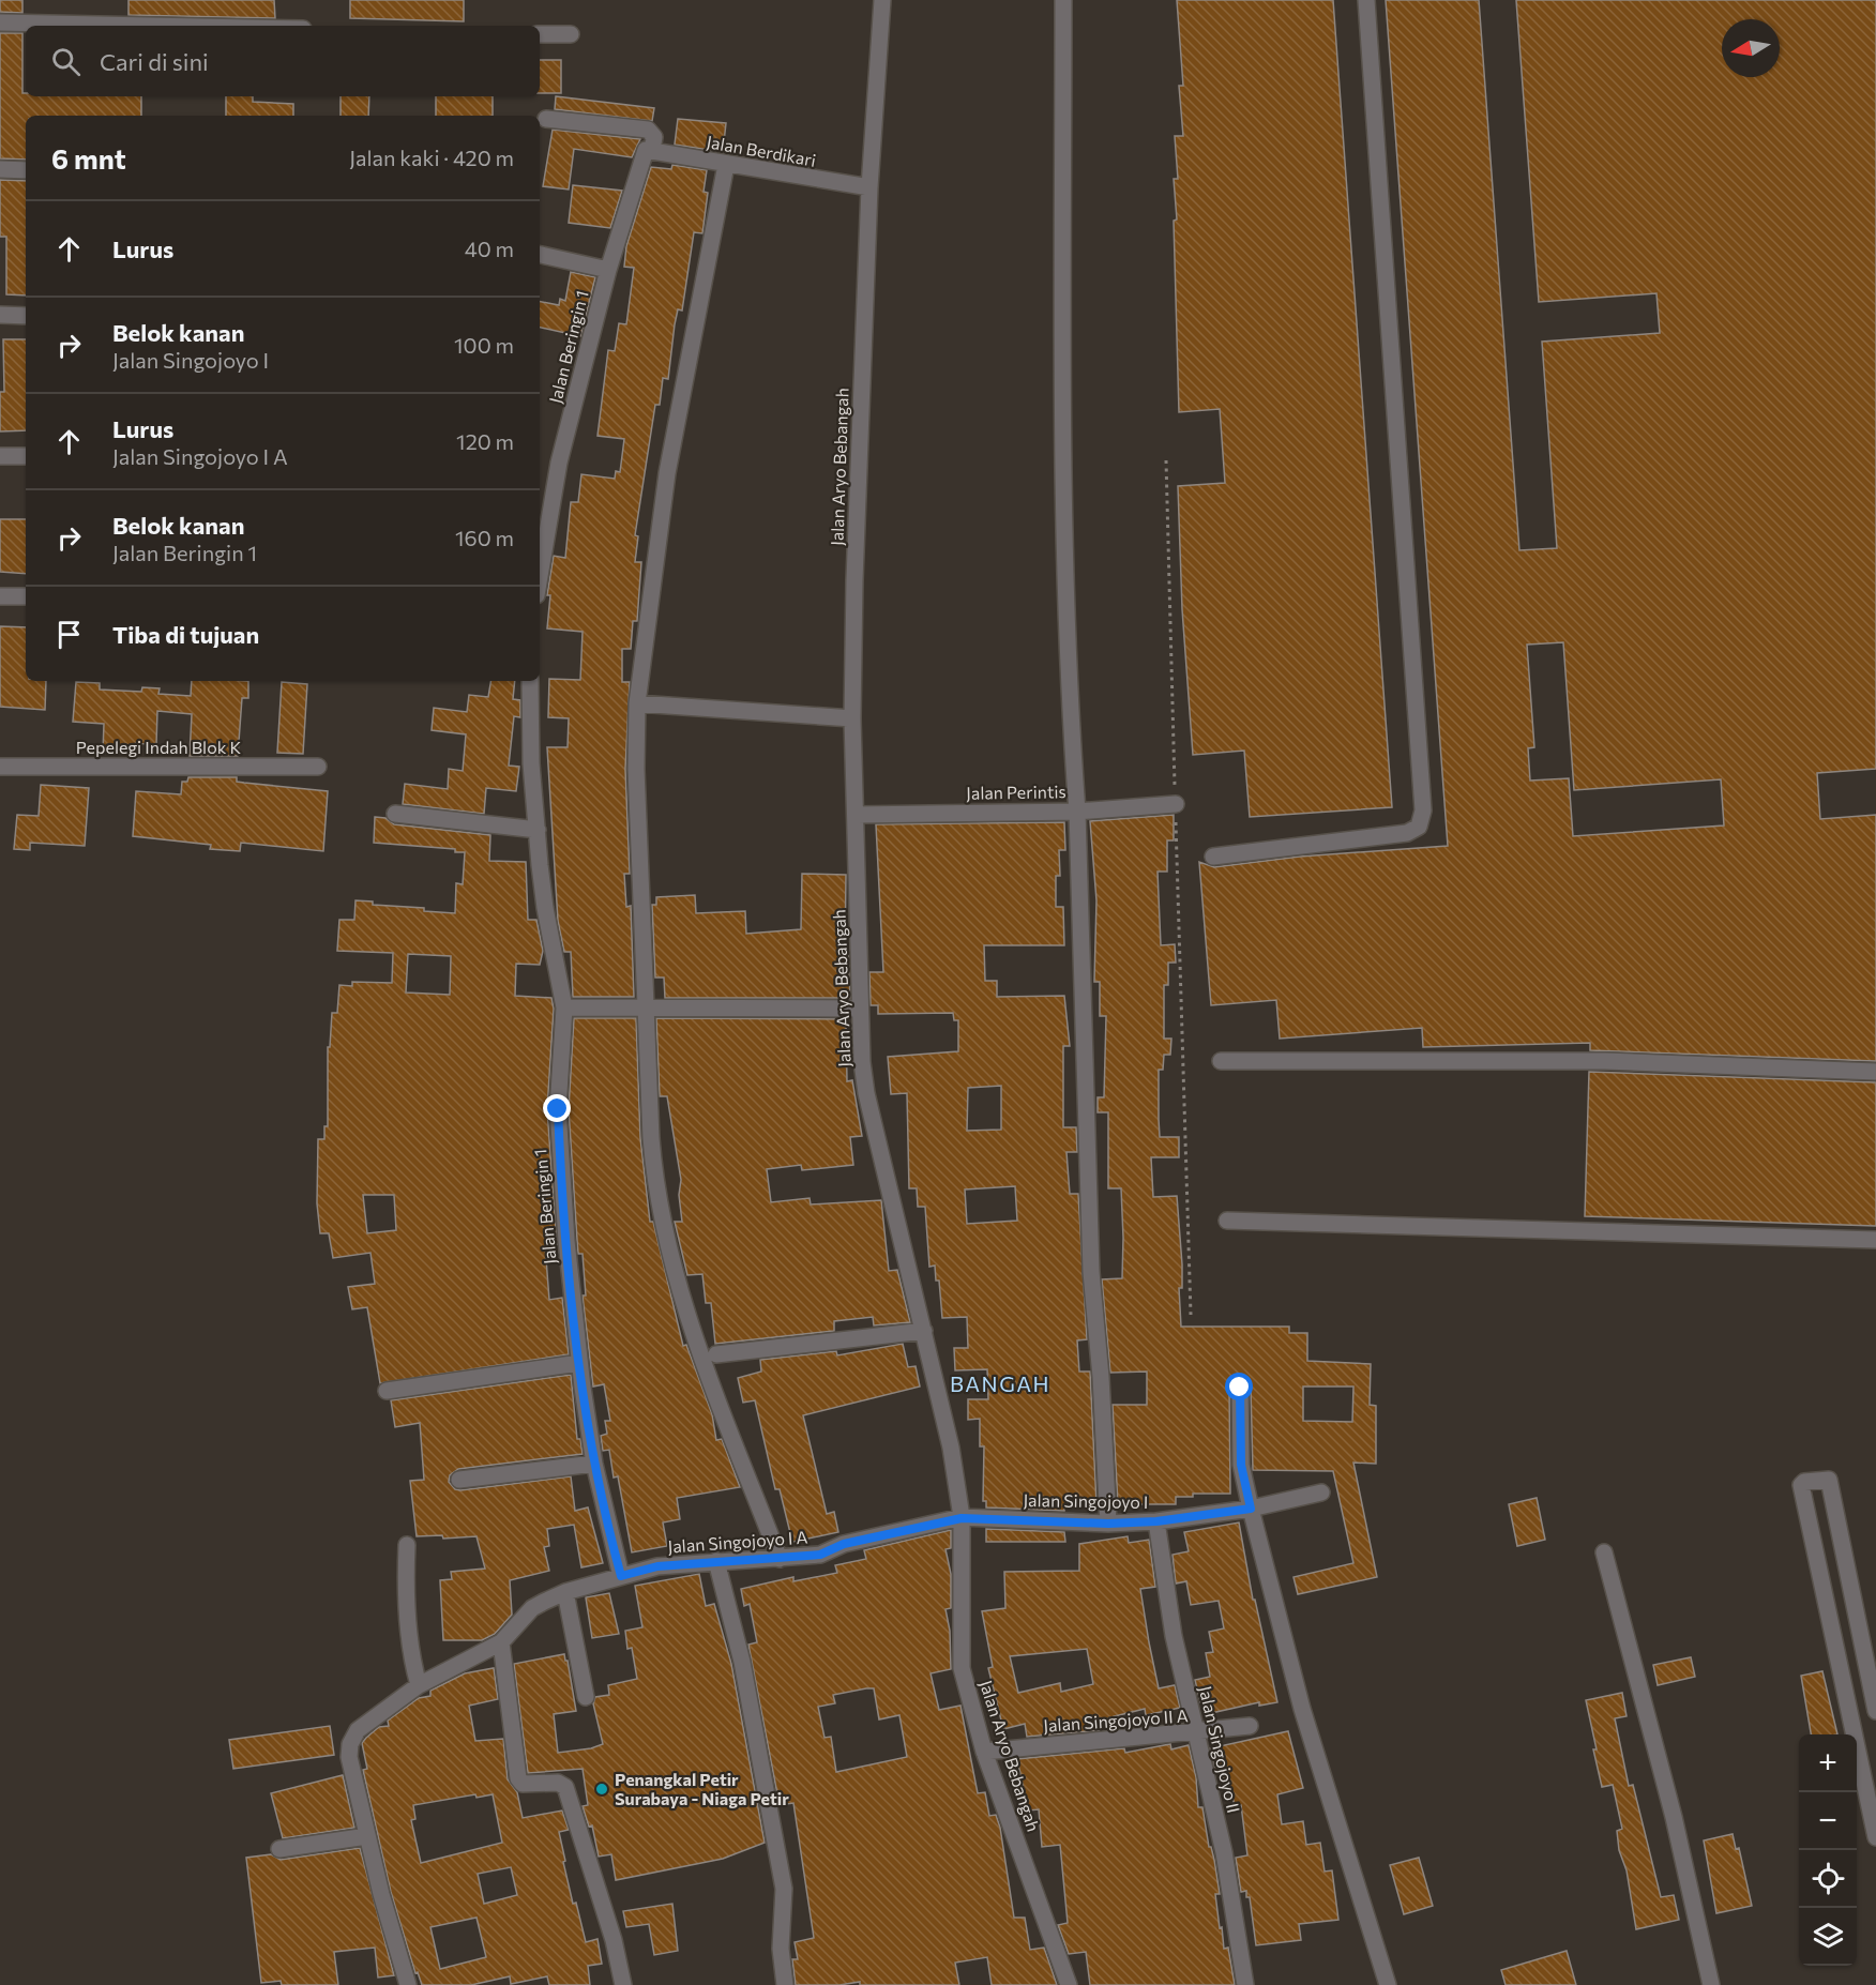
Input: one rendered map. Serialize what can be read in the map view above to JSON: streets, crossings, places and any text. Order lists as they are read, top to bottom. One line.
{"streets":{"street":["Jalan Berdikari","Jalan Beringin 1","Jalan Aryo Bebangah","Pepelegi Indah Blok K","Jalan Perintis","Jalan Singojoyo I","Jalan Singojoyo I A","Jalan Singojoyo II A","Jalan Singojoyo II"]},"crossings":[["Jalan Berdikari","Jalan Beringin 1"],["Jalan Berdikari","Jalan Aryo Bebangah"],["Jalan Beringin 1","Jalan Singojoyo I A"],["Jalan Aryo Bebangah","Jalan Perintis"],["Jalan Aryo Bebangah","Jalan Singojoyo I"],["Jalan Aryo Bebangah","Jalan Singojoyo I A"],["Jalan Aryo Bebangah","Jalan Singojoyo II A"],["Jalan Singojoyo I","Jalan Singojoyo I A"],["Jalan Singojoyo I","Jalan Singojoyo II"],["Jalan Singojoyo II A","Jalan Singojoyo II"]],"districts":["BANGAH"],"places":["Penangkal Petir Surabaya - Niaga Petir"],"north":"left","page":{"search":"Cari di sini","heading":["6 mnt","Jalan kaki · 420 m"],"list":[["Lurus","40 m"],["Belok kanan","Jalan Singojoyo I","100 m"],["Lurus","Jalan Singojoyo I A","120 m"],["Belok kanan","Jalan Beringin 1","160 m"],"Tiba di tujuan"],"map_buttons":["+","−"]}}
